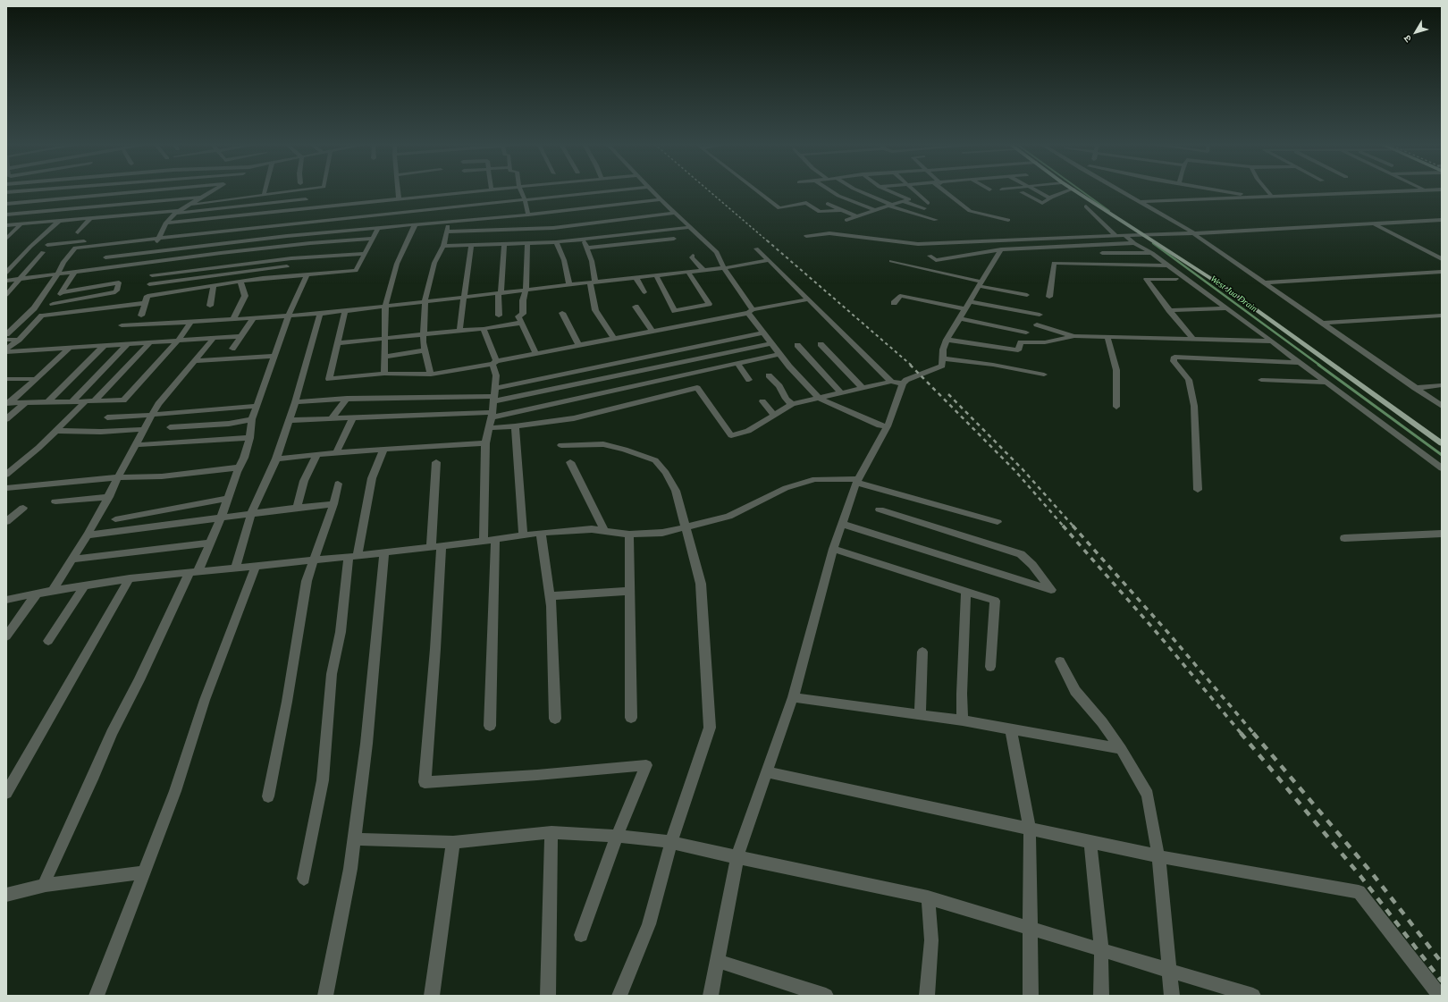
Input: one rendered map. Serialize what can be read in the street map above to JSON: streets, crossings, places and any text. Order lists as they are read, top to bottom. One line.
{"water":["West Jua Drain"],"north":"bottom left"}
